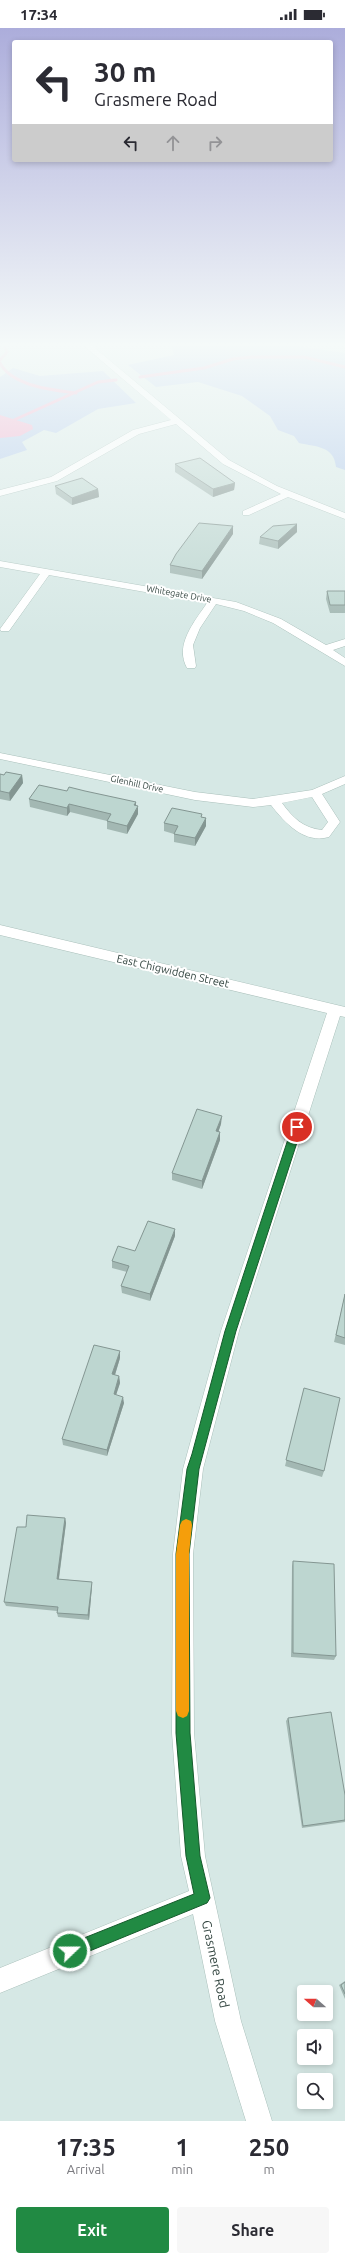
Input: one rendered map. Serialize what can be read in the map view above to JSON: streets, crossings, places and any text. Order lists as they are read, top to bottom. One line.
{"streets":{"street":["Whitegate Drive","Glenhill Drive","East Chigwidden Street","Grasmere Road"]},"crossings":[["East Chigwidden Street","Grasmere Road"]],"north":"left","page":{"status":"17:34","turn":["30 m","Grasmere Road"],"eta":["17:35","Arrival","1","min","250","m"],"buttons":["Exit","Share"]}}
